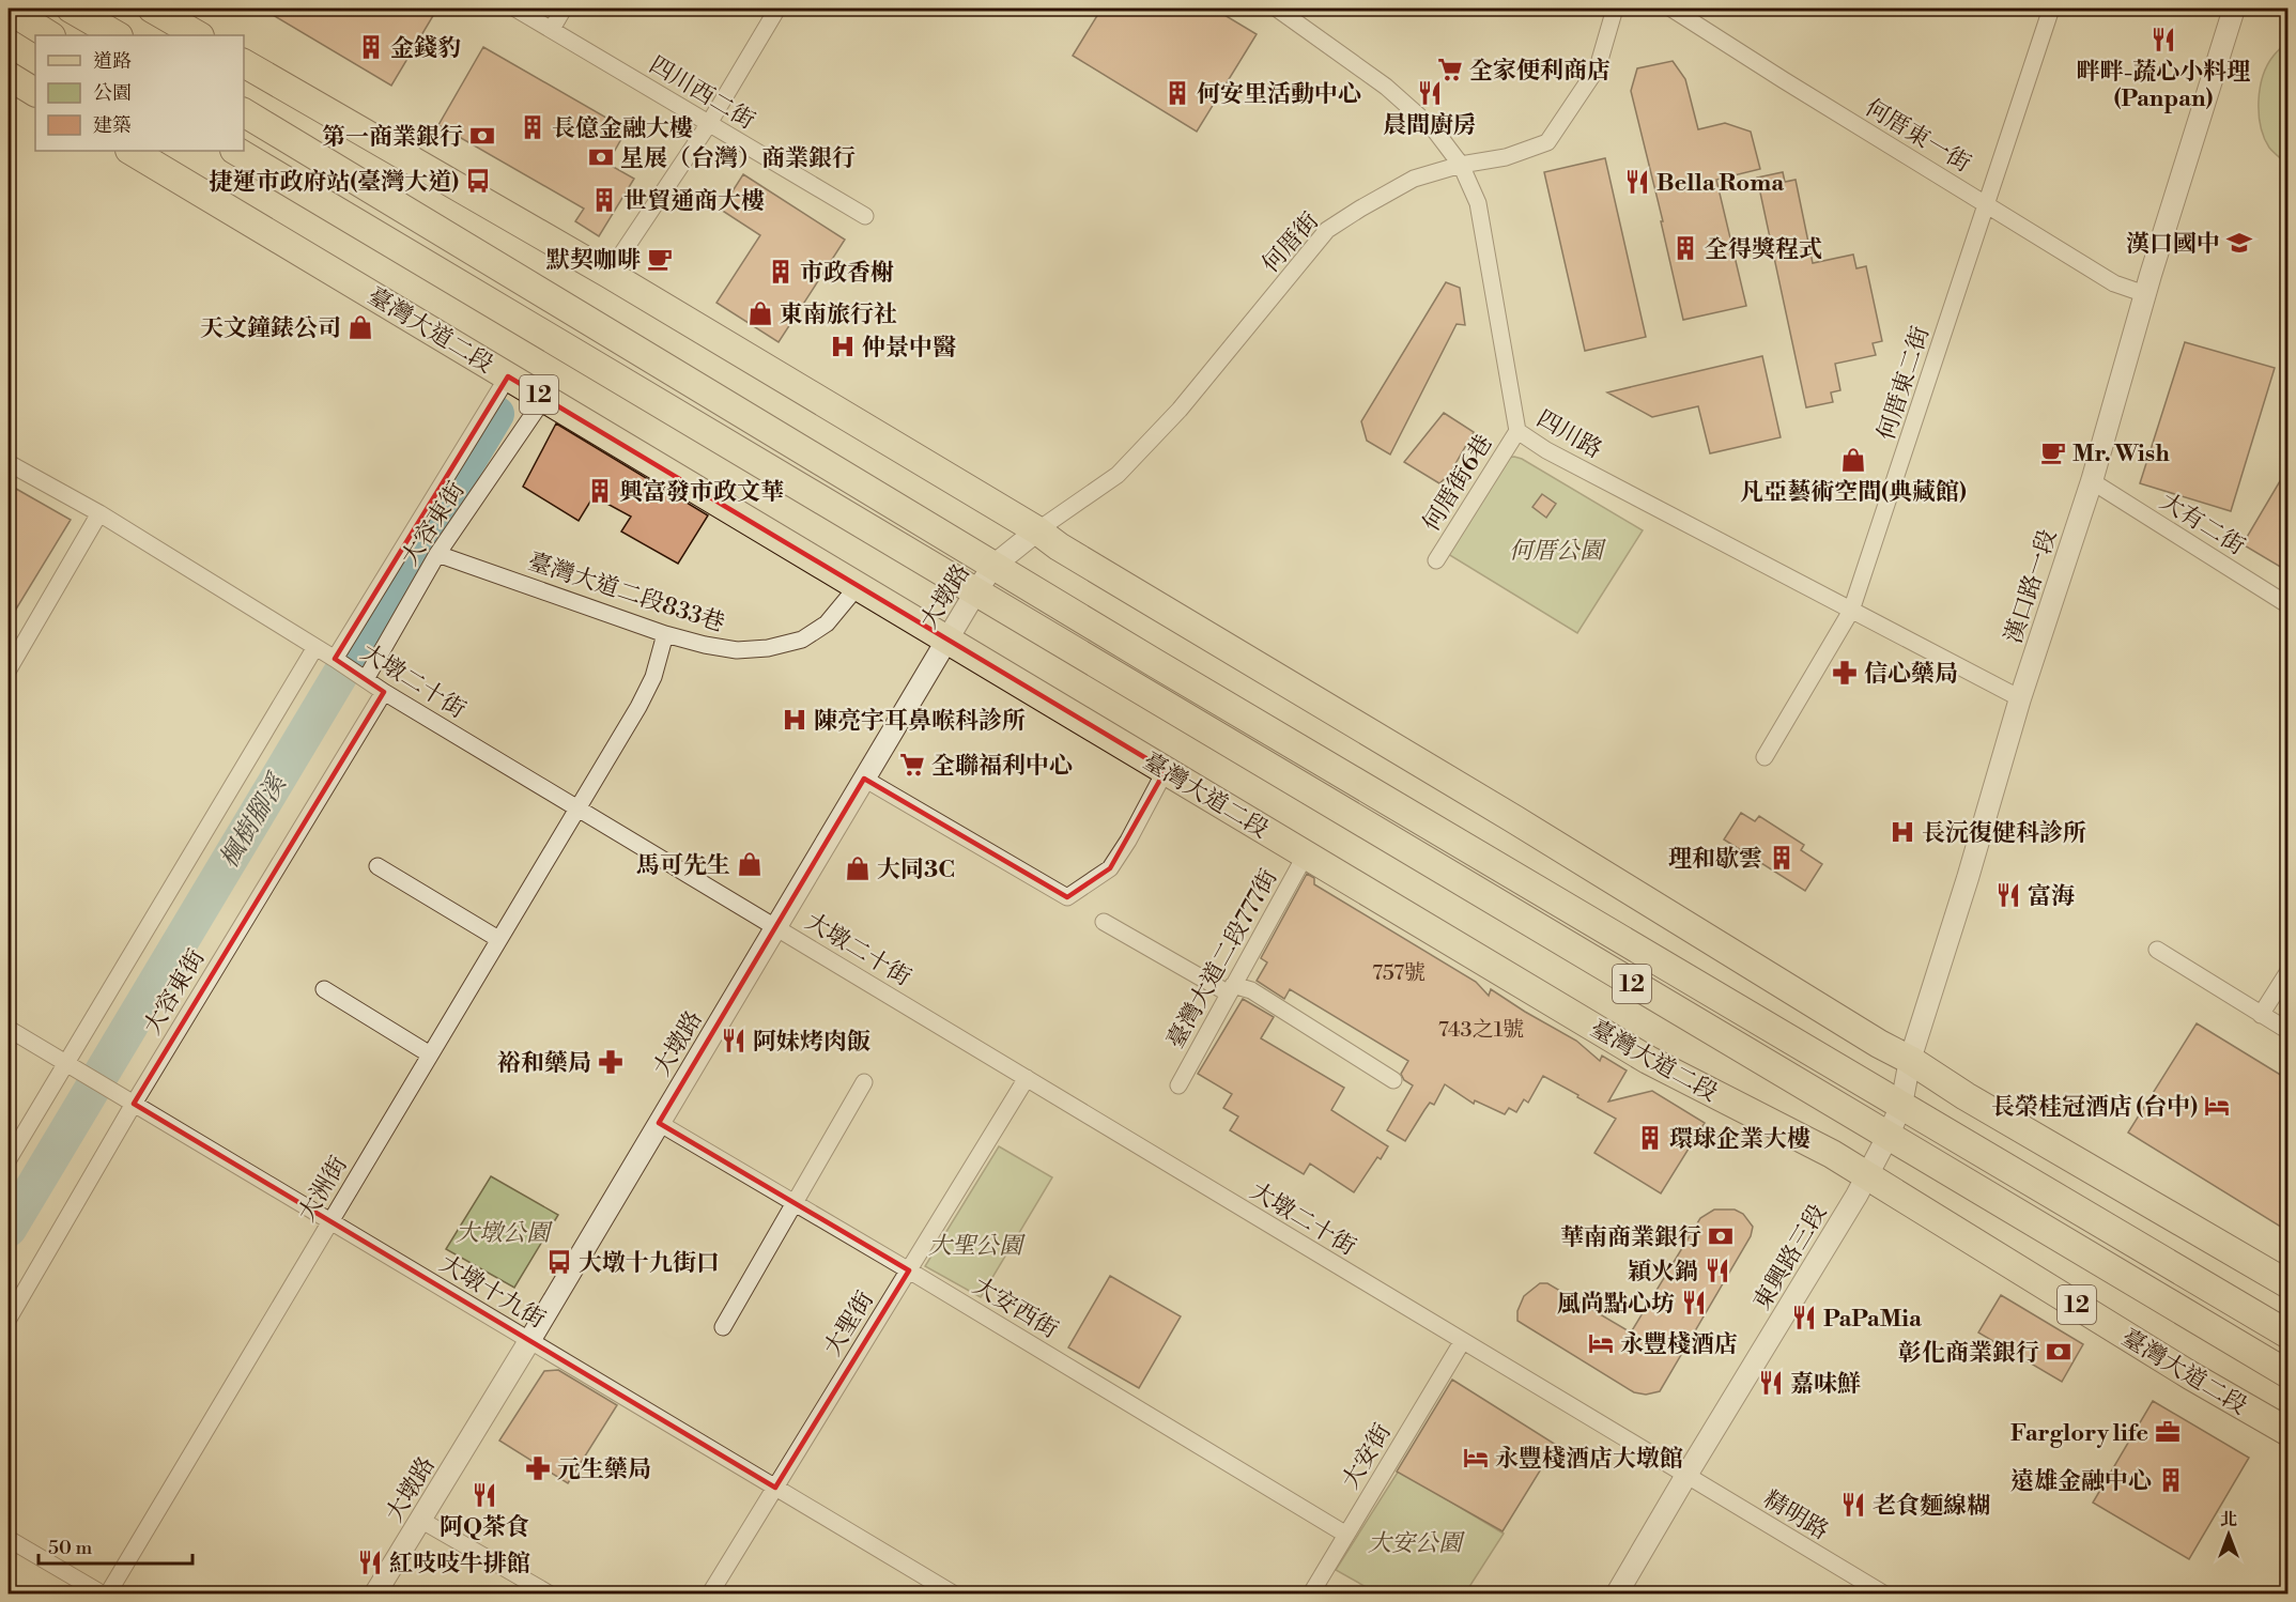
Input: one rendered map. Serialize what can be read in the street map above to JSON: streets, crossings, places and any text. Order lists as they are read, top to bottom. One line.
{"streets":{"main road":["臺灣大道二段","12"],"street":["四川西二街","何厝東一街","何厝街","何厝東二街","四川路","何厝街6巷","大容東街","大有二街","漢口路一段","臺灣大道二段833巷","大墩路","大墩二十街","臺灣大道二段777街","大洲街","東興路三段","大墩十九街","大安西街","大聖街","大安街","精明路"]},"crossings":[["何厝東一街","何厝東二街"],["何厝東一街","漢口路一段"],["何厝街","四川路"],["何厝街","大墩路"],["臺灣大道二段","大容東街"],["臺灣大道二段","漢口路一段"],["臺灣大道二段","臺灣大道二段833巷"],["臺灣大道二段","大墩路"],["臺灣大道二段","臺灣大道二段777街"],["臺灣大道二段","東興路三段"],["何厝東二街","四川路"],["12","漢口路一段"],["12","大墩路"],["四川路","何厝街6巷"],["四川路","漢口路一段"],["大容東街","臺灣大道二段833巷"],["大容東街","大墩二十街"],["大容東街","大墩十九街"],["大有二街","漢口路一段"],["漢口路一段","東興路三段"],["臺灣大道二段833巷","大洲街"],["大墩路","大墩二十街"],["大墩路","大墩十九街"],["大墩路","大安西街"],["大墩二十街","大洲街"],["大墩二十街","東興路三段"],["大墩二十街","大聖街"],["大墩二十街","大安街"],["大墩二十街","精明路"],["大洲街","大墩十九街"],["東興路三段","精明路"],["大墩十九街","大聖街"],["大安西街","大聖街"],["大安西街","大安街"]],"water":["楓樹腳溪"],"parks":["何厝公園","大墩公園","大聖公園","大安公園"],"places":{"restaurant":["畔畔-蔬心小料理 (Panpan)","晨間廚房","Bella Roma","富海","阿妹烤肉飯","穎火鍋","風尚點心坊","PaPaMia","嘉味鮮","阿Q茶食","老食麵線糊","紅吱吱牛排館"],"building":["金錢豹","何安里活動中心","長億金融大樓","世貿通商大樓","全得獎程式","市政香榭","興富發市政文華","理和歇雲","環球企業大樓","遠雄金融中心"],"supermarket":["全家便利商店","全聯福利中心"],"bank":["第一商業銀行","星展（台灣）商業銀行","華南商業銀行","彰化商業銀行"],"bus stop":["捷運市政府站(臺灣大道)","大墩十九街口"],"school or university":["漢口國中"],"cafe":["默契咖啡","Mr. Wish"],"shop":["東南旅行社","天文鐘錶公司","凡亞藝術空間(典藏館)","馬可先生","大同3C"],"hospital":["仲景中醫","陳亮宇耳鼻喉科診所","長沅復健科診所"],"pharmacy":["信心藥局","裕和藥局","元生藥局"],"hotel":["長榮桂冠酒店 (台中)","永豐棧酒店","永豐棧酒店大墩館"],"office":["Farglory life"]},"house_numbers":["757號","743之1號"],"legend":["道路","公園","建築"],"scale_bar":"50 m","north":"top"}
